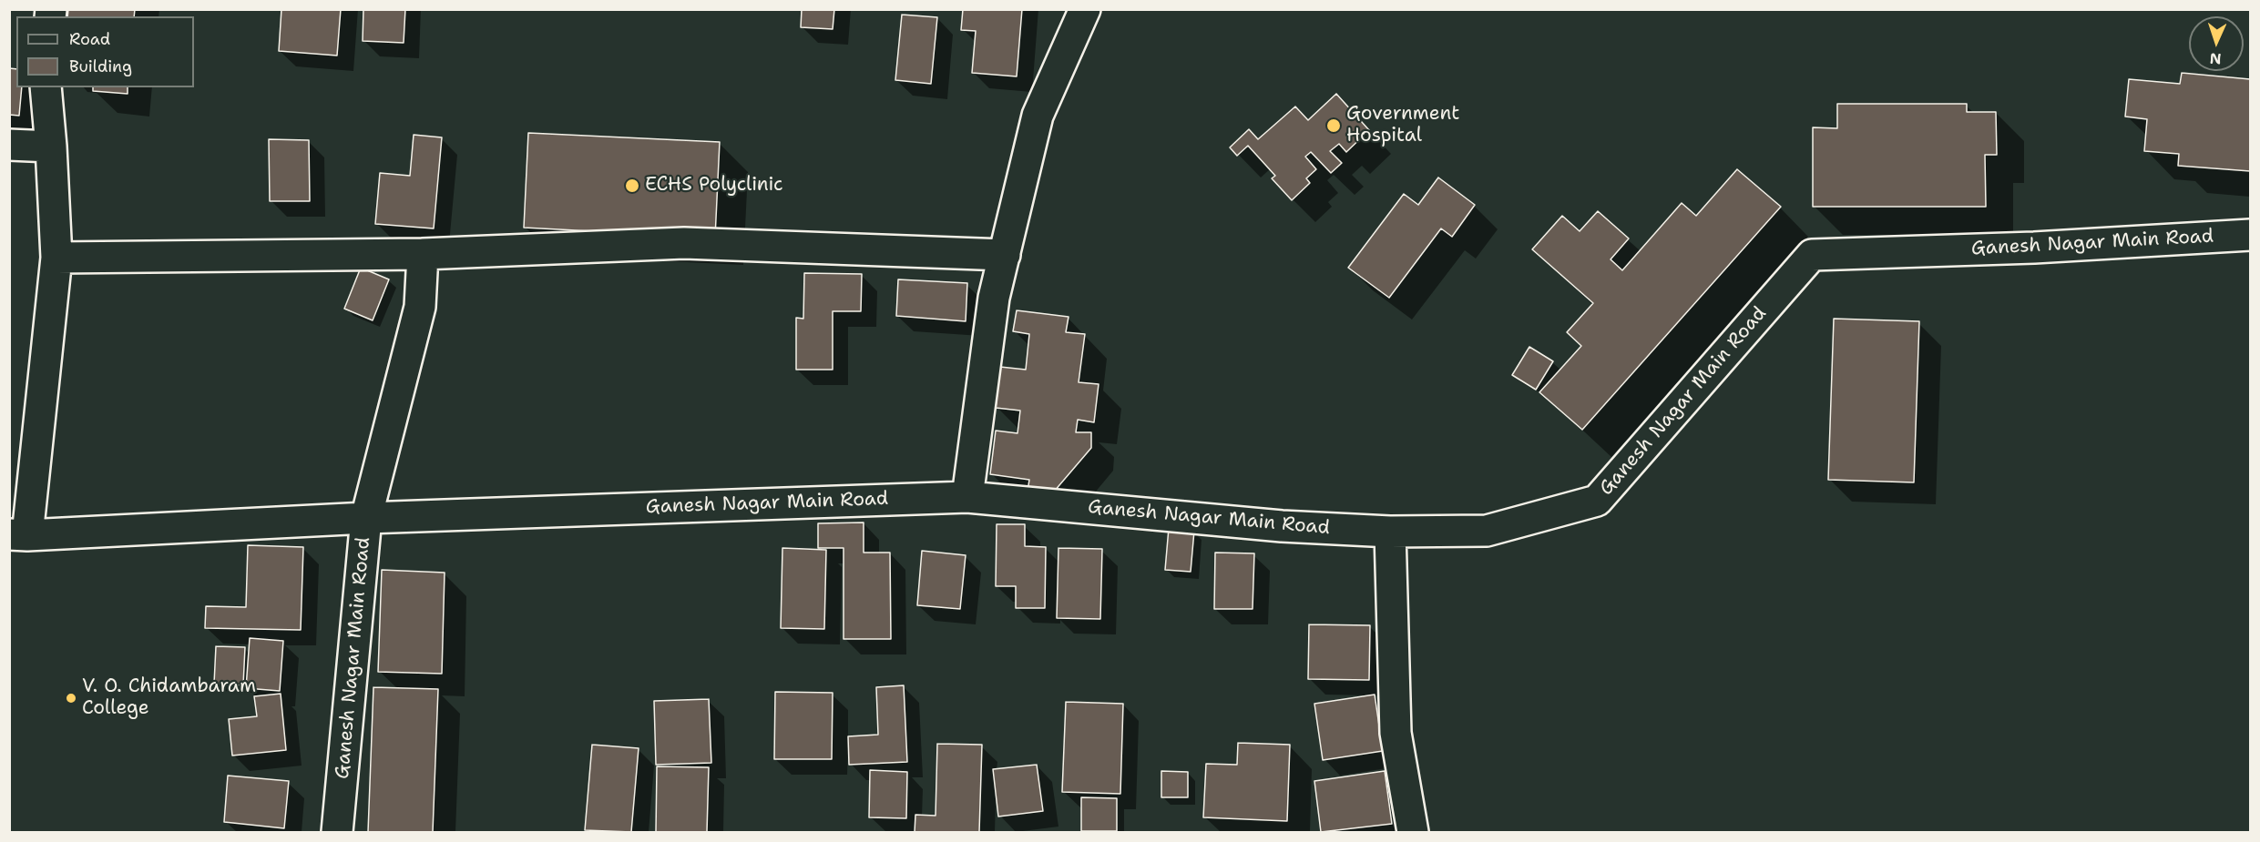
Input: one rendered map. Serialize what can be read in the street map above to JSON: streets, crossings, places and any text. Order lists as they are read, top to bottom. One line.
{"streets":{"street":["Ganesh Nagar Main Road"]},"places":["Government Hospital","ECHS Polyclinic","V. O. Chidambaram College"],"legend":["Road","Building"],"north":"bottom"}
